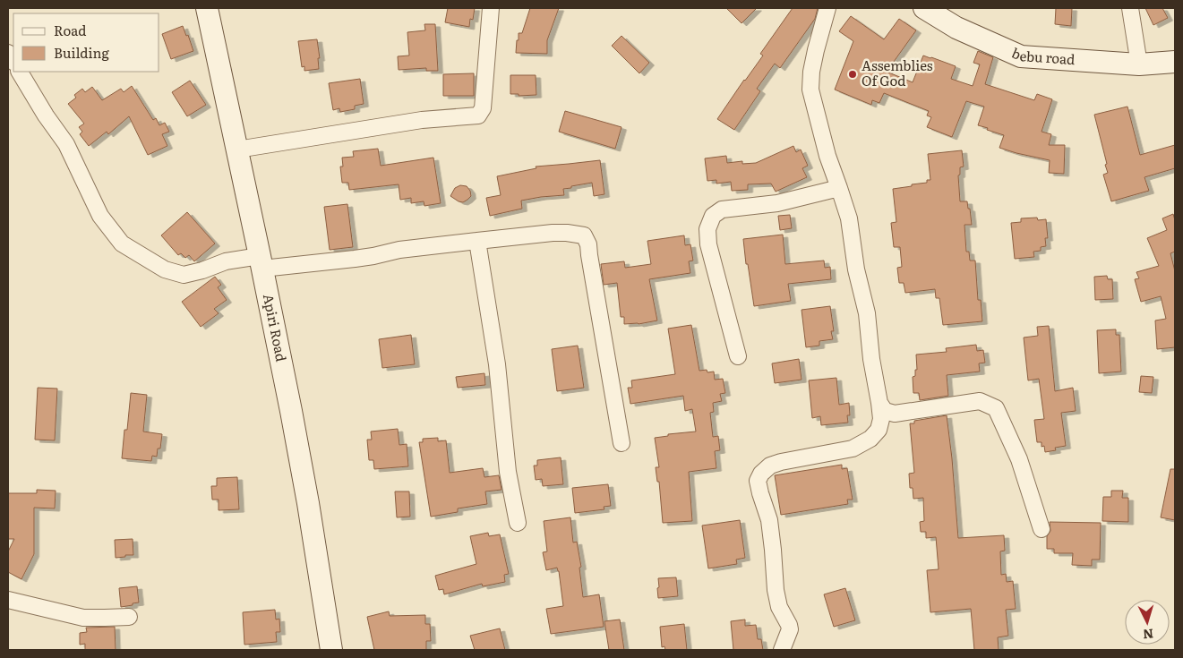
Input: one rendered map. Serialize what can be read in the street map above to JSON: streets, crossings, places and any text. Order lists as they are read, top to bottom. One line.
{"streets":{"street":["bebu road","Apiri Road"]},"places":["Assemblies Of God"],"legend":["Road","Building"],"north":"bottom"}
